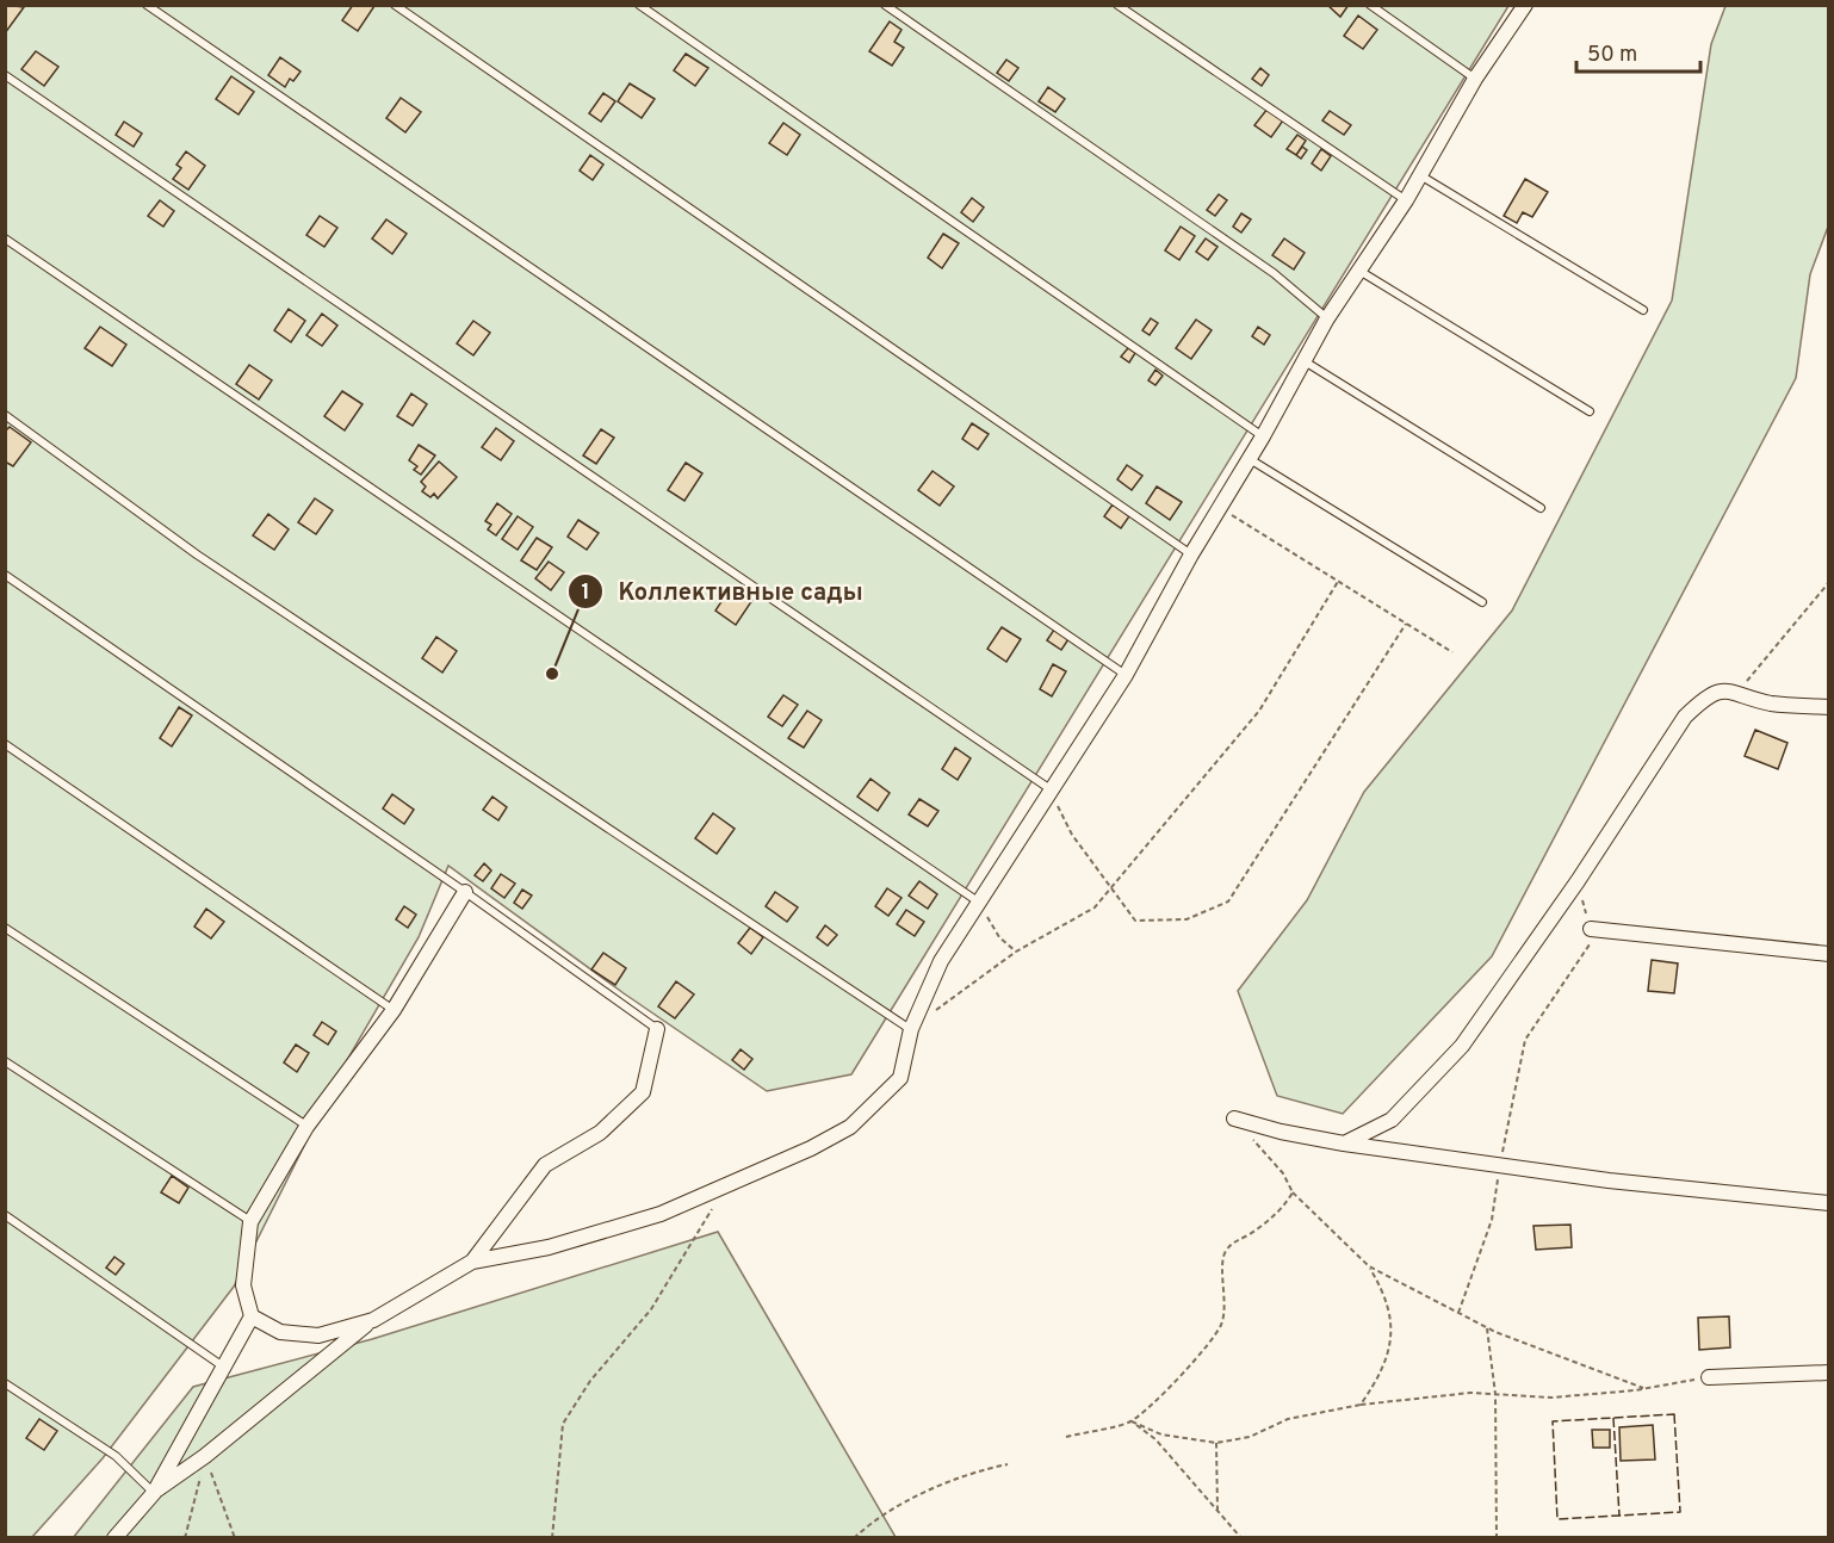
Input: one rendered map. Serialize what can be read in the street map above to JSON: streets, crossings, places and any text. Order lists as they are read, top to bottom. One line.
{"places":["Коллективные сады"],"scale_bar":"50 m"}
